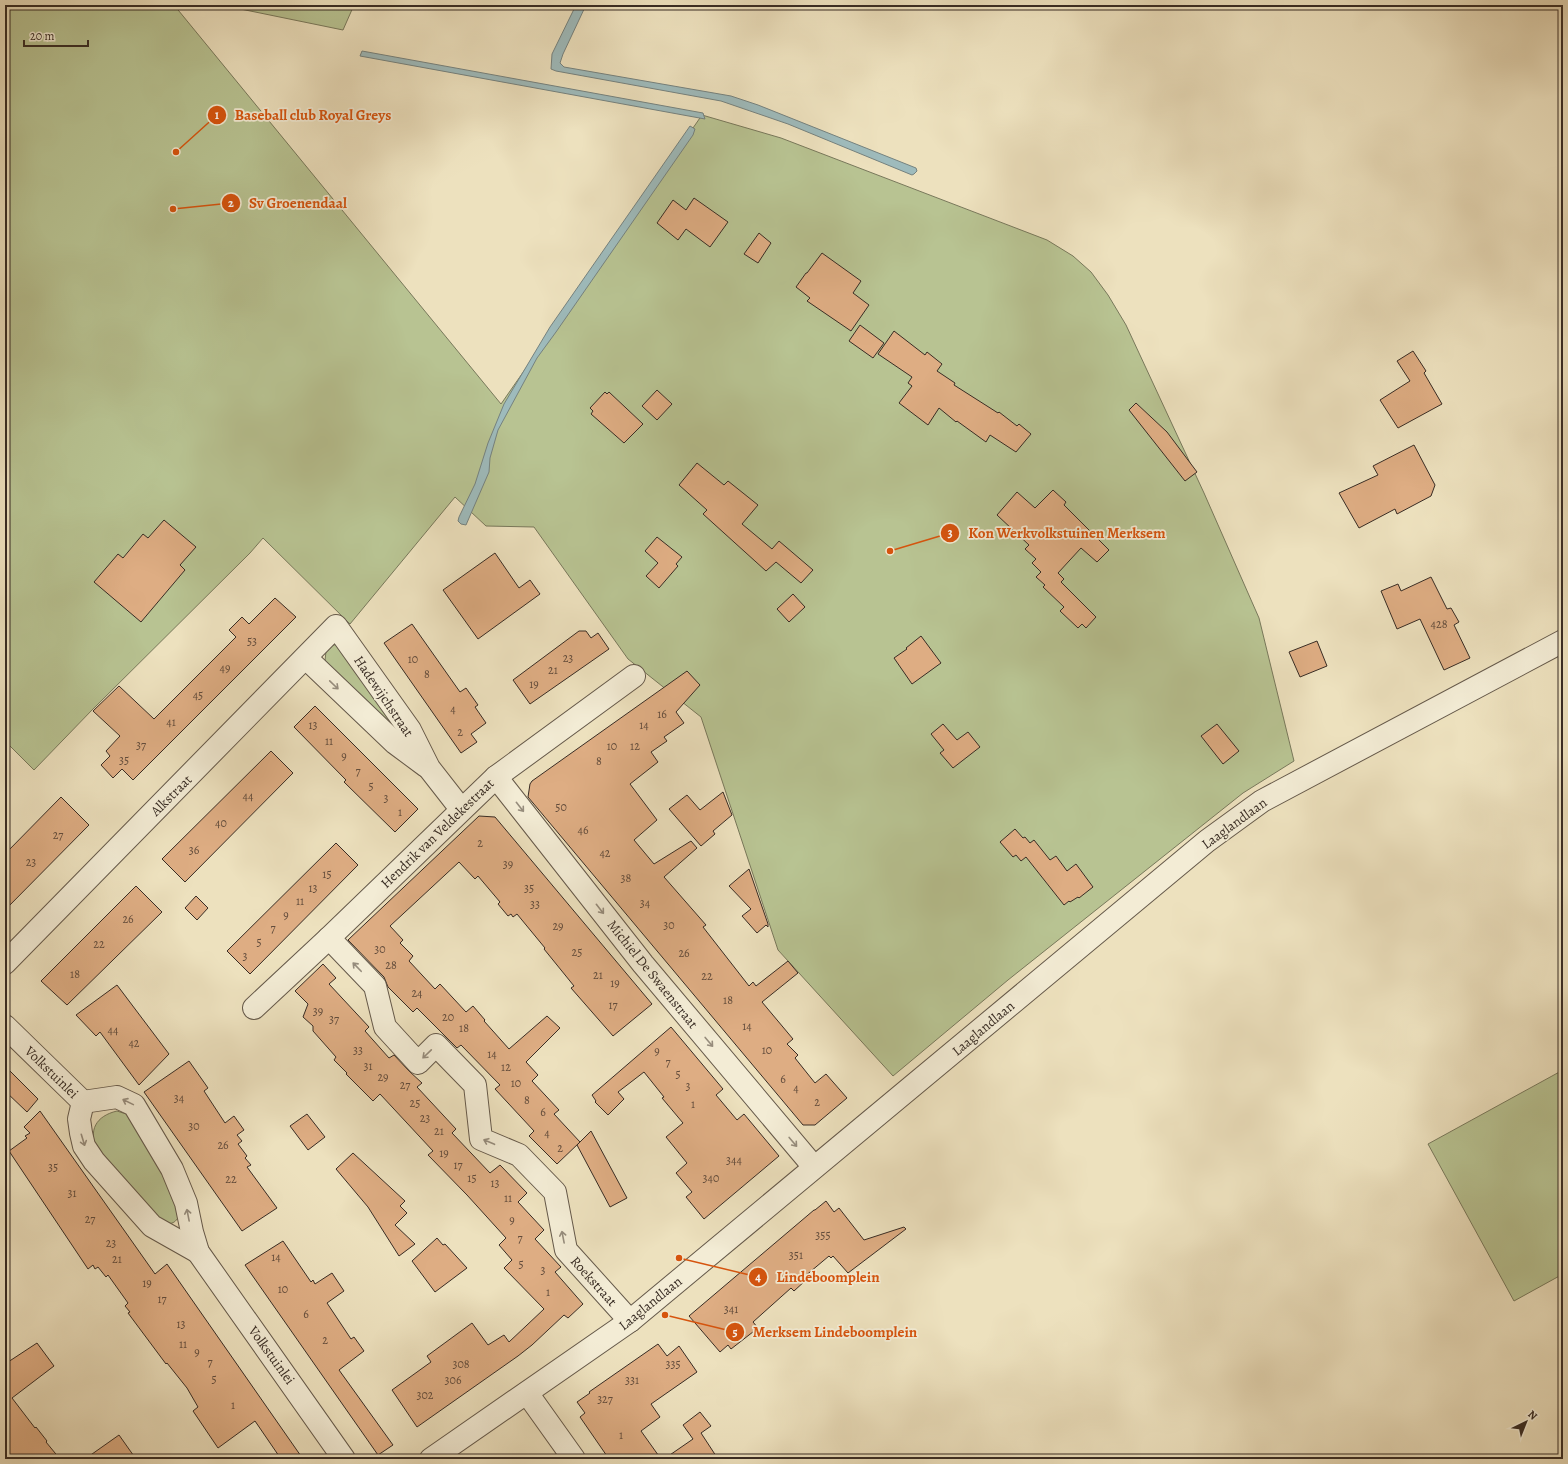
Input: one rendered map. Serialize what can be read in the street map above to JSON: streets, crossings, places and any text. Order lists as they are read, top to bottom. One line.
{"streets":{"street":["Hadewijchstraat","Alkstraat","Laaglandlaan","Hendrik van Veldekestraat","Michiel De Swaenstraat","Volkstuinlei","Roekstraat"]},"crossings":[["Hadewijchstraat","Alkstraat"],["Hadewijchstraat","Hendrik van Veldekestraat"],["Laaglandlaan","Michiel De Swaenstraat"],["Laaglandlaan","Roekstraat"],["Hendrik van Veldekestraat","Michiel De Swaenstraat"],["Hendrik van Veldekestraat","Roekstraat"]],"one_way":["Michiel De Swaenstraat","Roekstraat"],"places":["Baseball club Royal Greys","Sv Groenendaal","Kon Werkvolkstuinen Merksem","Lindeboomplein","Merksem Lindeboomplein"],"house_numbers":["428","53","23","10","49","21","8","19","45","4","16","41","13","14","2","11","37","10","12","9","35","8","7","5","44","3","50","1","40","46","27","2","36","42","23","39","15","38","13","35","11","34","33","9","26","30","29","7","5","22","30","25","26","3","28","18","21","22","19","24","18","17","39","20","37","14","18","44","42","33","10","9","14","7","31","12","5","29","6","10","27","3","4","34","8","2","25","1","6","23","30","21","4","26","2","19","344","17","35","15","340","22","13","31","11","27","9","355","7","23","351","14","21","5","3","19","10","1","17","341","6","13","2","11","9","7","308","335","5","306","331","302","327","1","1"],"scale_bar":"20 m","north":"top right"}
